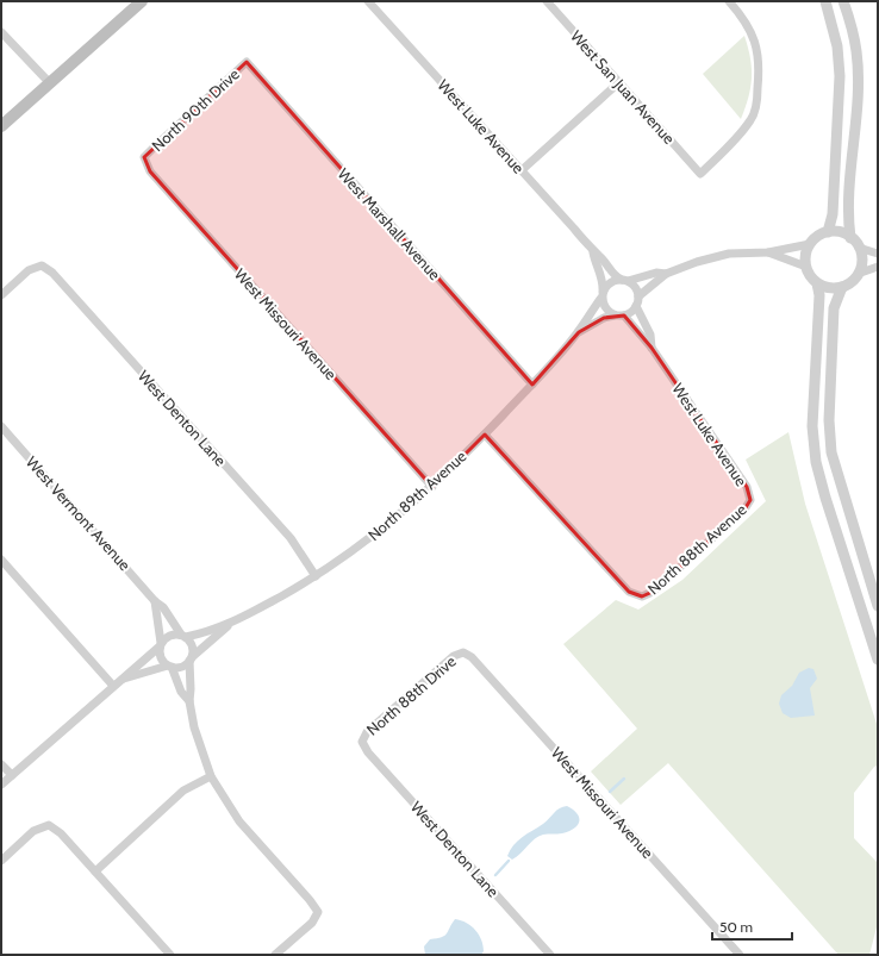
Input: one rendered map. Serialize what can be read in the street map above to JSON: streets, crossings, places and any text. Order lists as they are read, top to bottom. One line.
{"streets":{"street":["West San Juan Avenue","North 90th Drive","West Luke Avenue","West Marshall Avenue","West Missouri Avenue","West Denton Lane","North 89th Avenue","West Vermont Avenue","North 88th Avenue","North 88th Drive"]},"crossings":[["North 90th Drive","West Marshall Avenue"],["North 90th Drive","West Missouri Avenue"],["West Luke Avenue","North 89th Avenue"],["West Luke Avenue","North 88th Avenue"],["West Marshall Avenue","North 89th Avenue"],["West Missouri Avenue","North 89th Avenue"],["West Missouri Avenue","North 88th Drive"],["West Denton Lane","North 89th Avenue"],["West Denton Lane","North 88th Drive"],["North 89th Avenue","West Vermont Avenue"],["North 89th Avenue","North 88th Avenue"]],"scale_bar":"50 m"}
